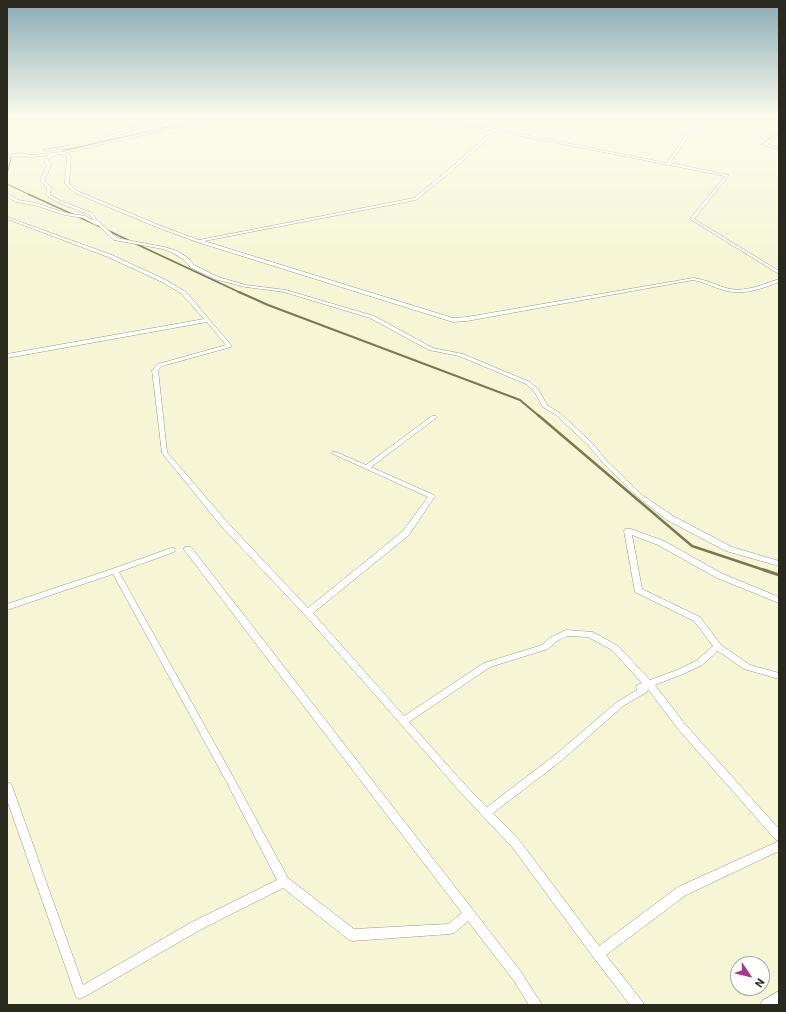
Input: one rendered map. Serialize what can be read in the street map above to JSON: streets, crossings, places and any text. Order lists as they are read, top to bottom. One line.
{"north":"bottom right"}
